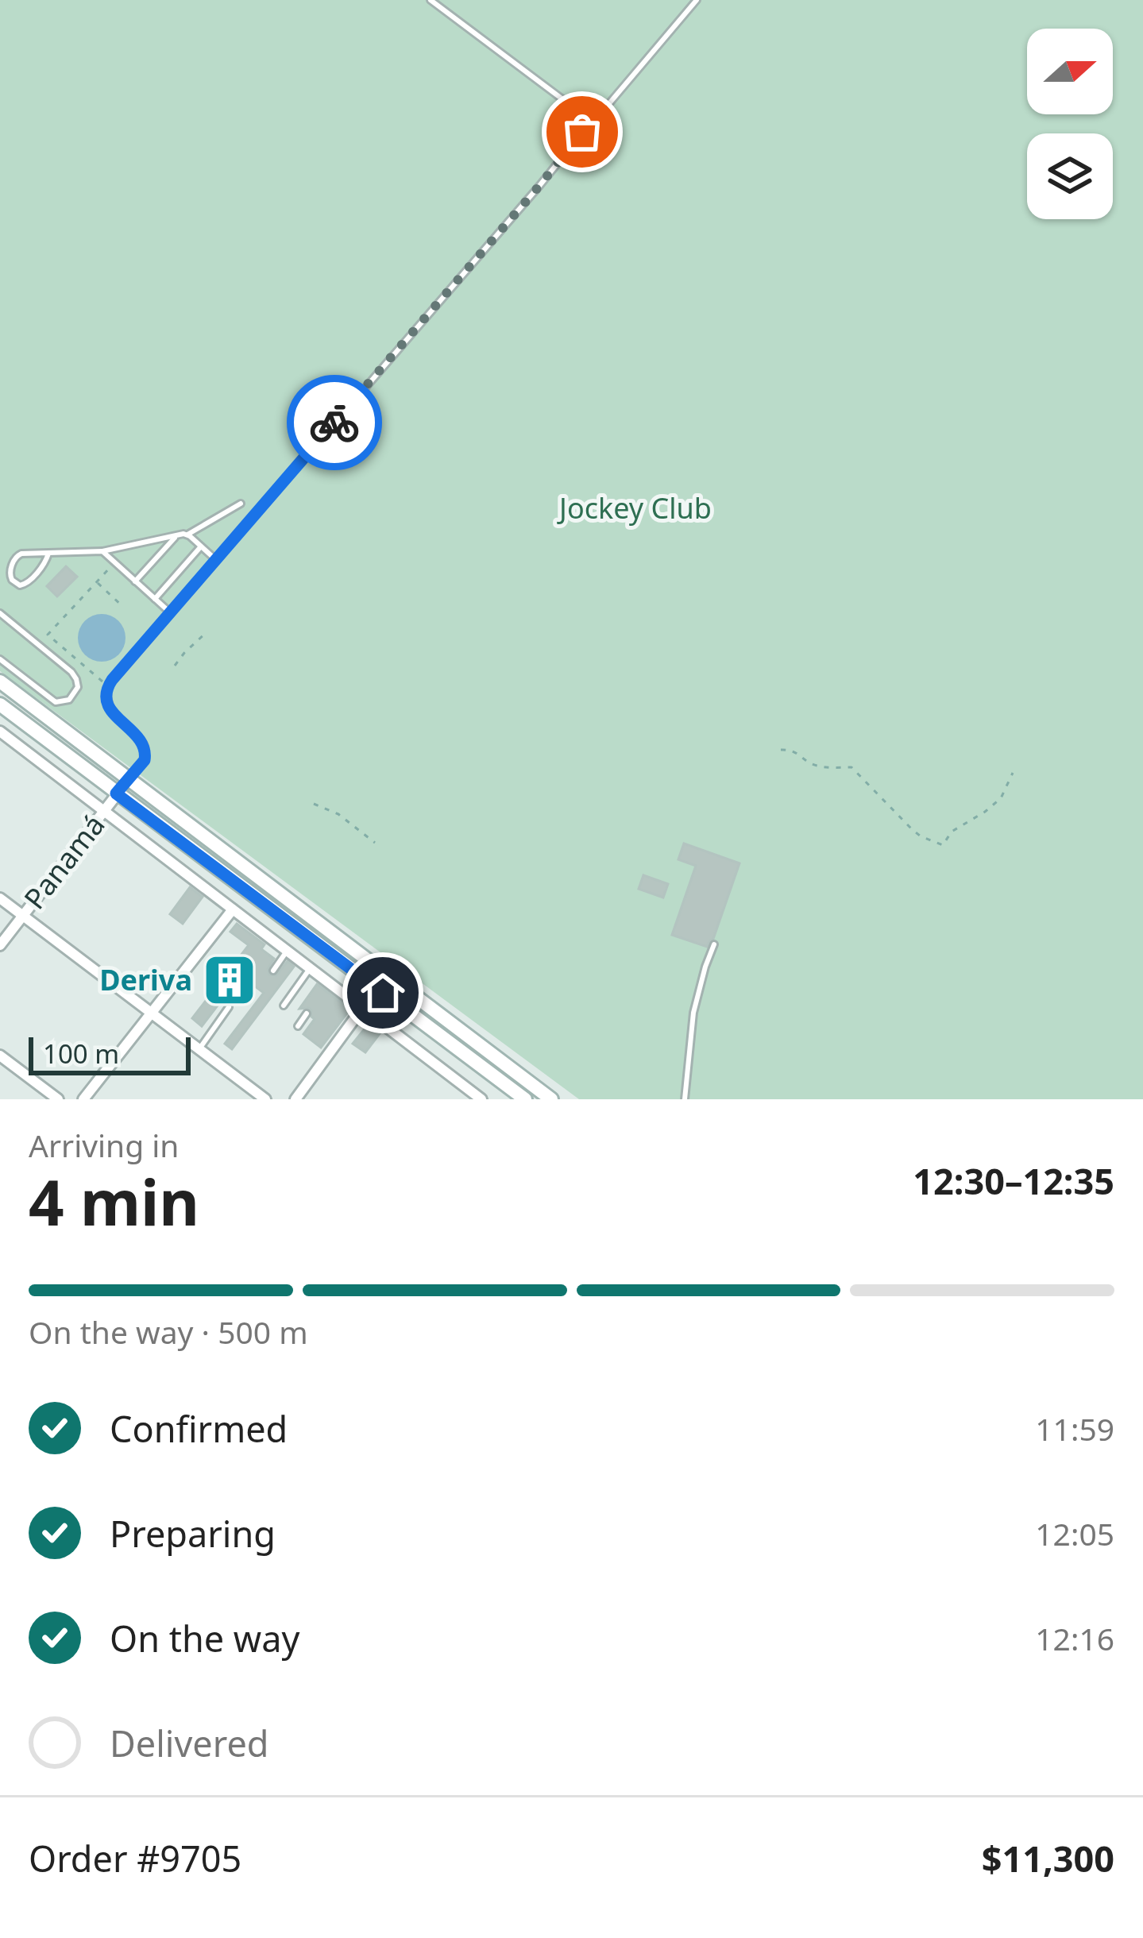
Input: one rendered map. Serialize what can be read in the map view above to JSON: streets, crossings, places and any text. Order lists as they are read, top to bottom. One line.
{"streets":{"street":["Panamá"]},"parks":["Jockey Club"],"places":{"building":["Deriva"]},"scale_bar":"100 m","north":"right","page":{"scale":"100 m","heading":["4 min","Arriving in","12:30–12:35"],"panel":["Order #9705","$11,300"],"bar":"On the way · 500 m","list":[["Confirmed","11:59"],["Preparing","12:05"],["On the way","12:16"],"Delivered"]}}
